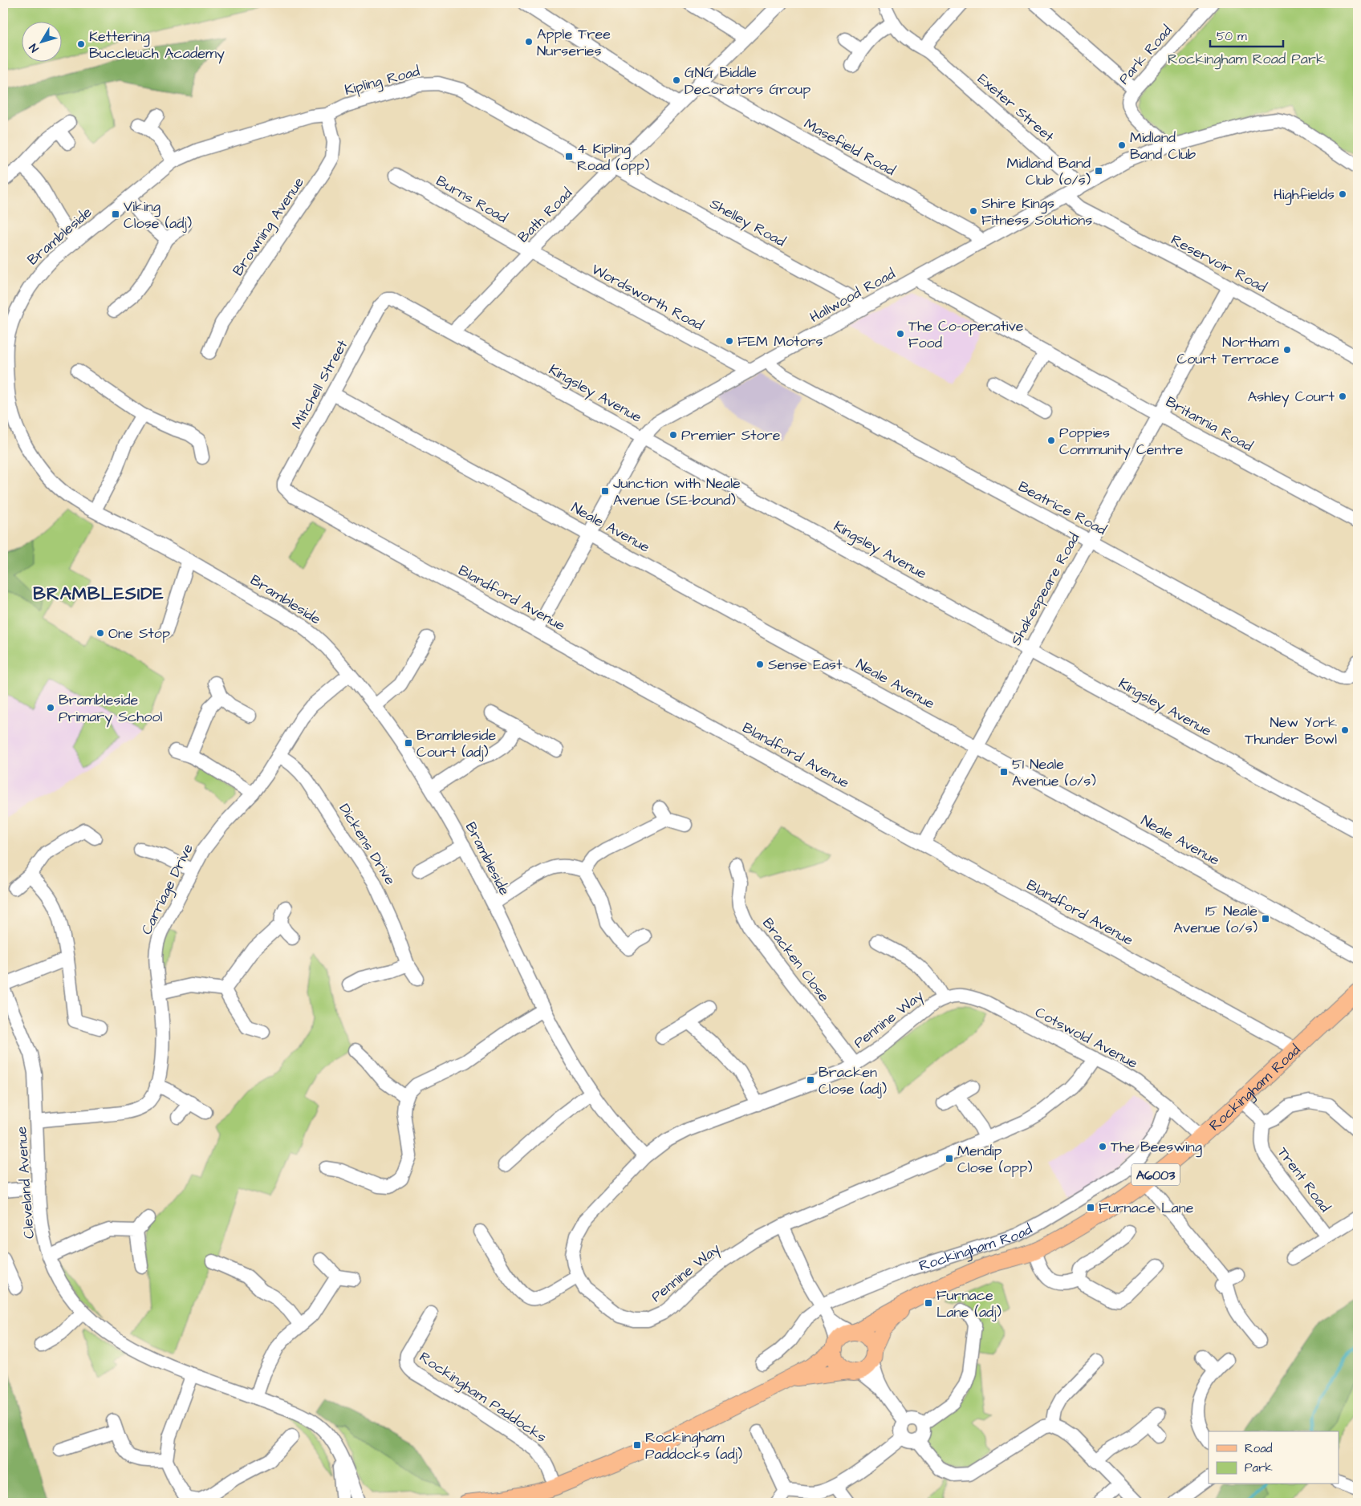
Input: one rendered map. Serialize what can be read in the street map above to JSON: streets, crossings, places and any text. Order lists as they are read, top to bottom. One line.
{"streets":{"main road":["Rockingham Road","A6003"],"street":["Park Road","Kipling Road","Exeter Street","Masefield Road","Burns Road","Bath Road","Shelley Road","Browning Avenue","Brambleside","Reservoir Road","Hallwood Road","Wordsworth Road","Mitchell Street","Kingsley Avenue","Britannia Road","Beatrice Road","Neale Avenue","Shakespeare Road","Blandford Avenue","Dickens Drive","Carriage Drive","Bracken Close","Pennine Way","Cotswold Avenue","Trent Road","Cleveland Avenue","Rockingham Paddocks"]},"crossings":[["Park Road","Hallwood Road"],["Kipling Road","Bath Road"],["Kipling Road","Shelley Road"],["Kipling Road","Browning Avenue"],["Kipling Road","Brambleside"],["Exeter Street","Reservoir Road"],["Exeter Street","Hallwood Road"],["Masefield Road","Bath Road"],["Masefield Road","Hallwood Road"],["Burns Road","Bath Road"],["Burns Road","Wordsworth Road"],["Bath Road","Shelley Road"],["Bath Road","Wordsworth Road"],["Bath Road","Kingsley Avenue"],["Shelley Road","Hallwood Road"],["Brambleside","Carriage Drive"],["Brambleside","Pennine Way"],["Reservoir Road","Hallwood Road"],["Reservoir Road","Shakespeare Road"],["Hallwood Road","Wordsworth Road"],["Hallwood Road","Kingsley Avenue"],["Hallwood Road","Britannia Road"],["Hallwood Road","Beatrice Road"],["Hallwood Road","Neale Avenue"],["Hallwood Road","Blandford Avenue"],["Mitchell Street","Kingsley Avenue"],["Mitchell Street","Neale Avenue"],["Mitchell Street","Blandford Avenue"],["Kingsley Avenue","Shakespeare Road"],["Britannia Road","Shakespeare Road"],["Beatrice Road","Shakespeare Road"],["Neale Avenue","Shakespeare Road"],["Shakespeare Road","Blandford Avenue"],["Blandford Avenue","Rockingham Road"],["Dickens Drive","Carriage Drive"],["Carriage Drive","Cleveland Avenue"],["Bracken Close","Pennine Way"],["Pennine Way","Cotswold Avenue"],["Cotswold Avenue","Rockingham Road"]],"districts":["BRAMBLESIDE"],"parks":["Rockingham Road Park"],"places":{"other":["Apple Tree Nurseries","Kettering Buccleuch Academy","GNG Biddle Decorators Group","Midland Band Club","Highfields","Shire Kings Fitness Solutions","The Co-operative Food","FEM Motors","Northam Court Terrace","Ashley Court","Premier Store","Poppies Community Centre","One Stop","Sense East","Brambleside Primary School","New York Thunder Bowl","The Beeswing"],"transit":["4 Kipling Road (opp)","Midland Band Club (o/s)","Viking Close (adj)","Junction with Neale Avenue (SE-bound)","Brambleside Court (adj)","51 Neale Avenue (o/s)","15 Neale Avenue (o/s)","Bracken Close (adj)","Mendip Close (opp)","Furnace Lane","Furnace Lane (adj)","Rockingham Paddocks (adj)"]},"legend":["Road","Park"],"scale_bar":"50 m","north":"bottom left"}
